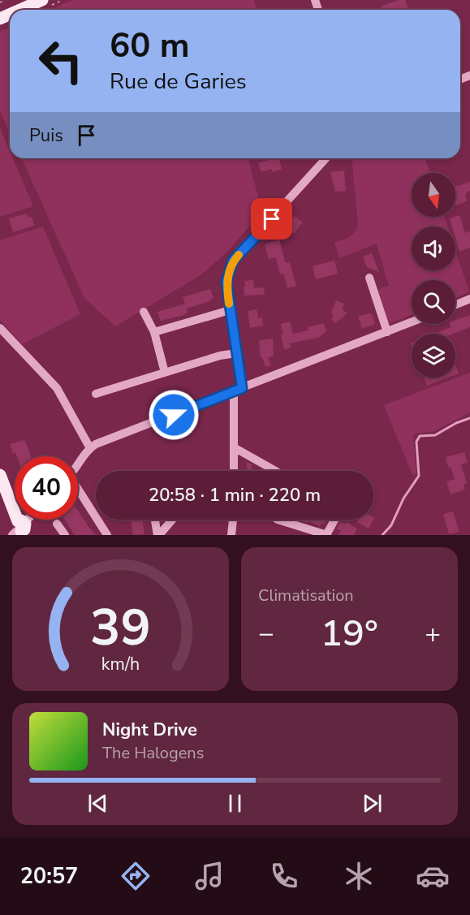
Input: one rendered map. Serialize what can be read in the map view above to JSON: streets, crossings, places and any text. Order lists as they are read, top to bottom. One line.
{"north":"bottom","page":{"turn":["60 m","Rue de Garies"],"then":"Puis","limit":"40","trip":"20:58 · 1 min · 220 m","tile":"Climatisation","heat":["−","19°","+"],"song":["Night Drive","The Halogens"],"tabs":"20:57","gauge":["39","km/h"]}}
